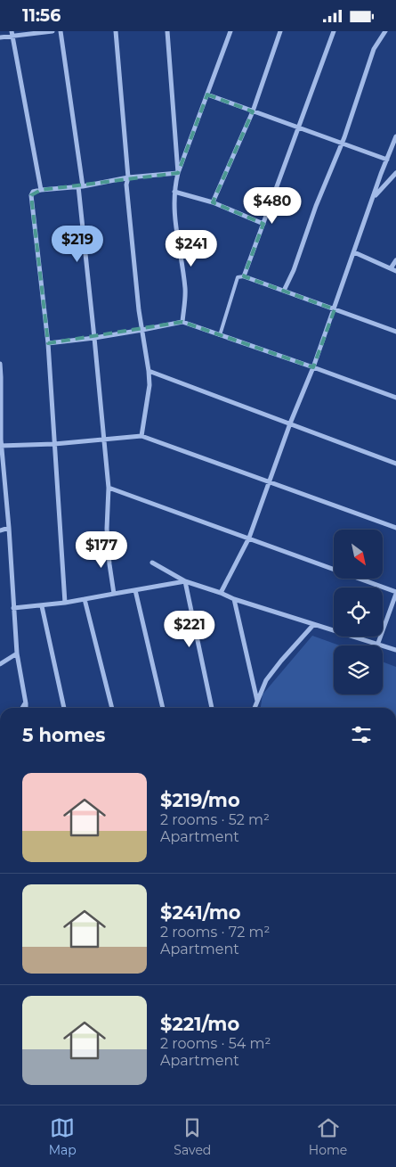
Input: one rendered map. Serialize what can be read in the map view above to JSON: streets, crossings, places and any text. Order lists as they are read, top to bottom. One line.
{"north":"bottom right","page":{"status":"11:56","price":["$480","$219","$241","$177","$221"],"heading":"5 homes","list":[{"name":"$219/mo","note":"2 rooms · 52 m² · Apartment"},{"name":"$241/mo","note":"2 rooms · 72 m² · Apartment"},{"name":"$221/mo","note":"2 rooms · 54 m² · Apartment"}],"tabs":["Map","Saved","Home"]}}
